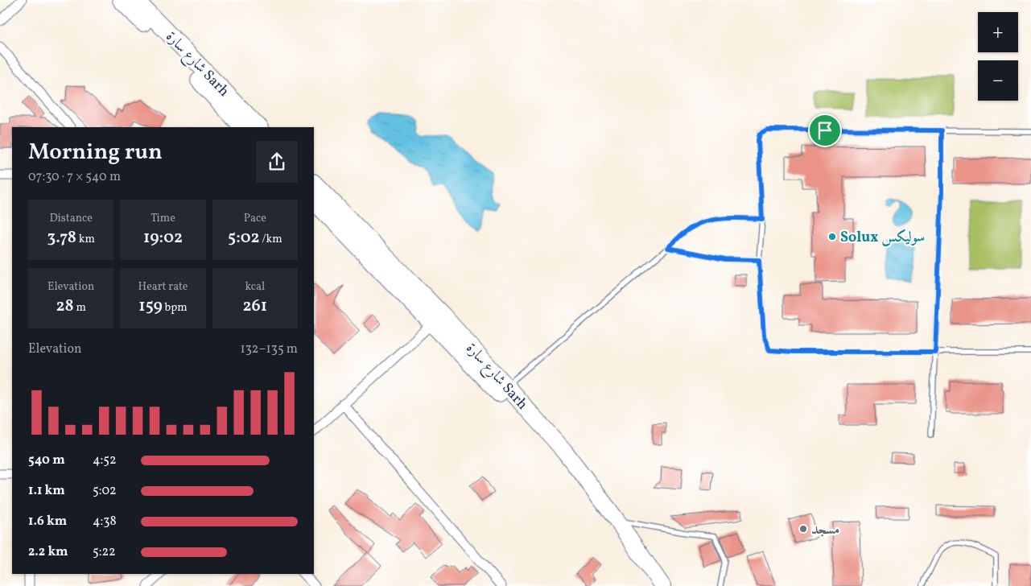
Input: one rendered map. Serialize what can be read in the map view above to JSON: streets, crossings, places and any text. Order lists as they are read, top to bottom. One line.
{"streets":{"highway":["شارع سارة Sarh"]},"places":["Solux سوليكس","مسجد"],"page":{"map_buttons":["+","−"],"heading":["Morning run","07:30 · 7 × 540 m"],"stats":[["Distance","3.78 km"],["Time","19:02"],["Pace","5:02 /km"],["Elevation","28 m"],["Heart rate","159 bpm"],["kcal","261"]],"chart":["Elevation","132–135 m"],"list":[{"name":"540 m","note":"4:52"},{"name":"1.1 km","note":"5:02"},{"name":"1.6 km","note":"4:38"},{"name":"2.2 km","note":"5:22"}]}}
